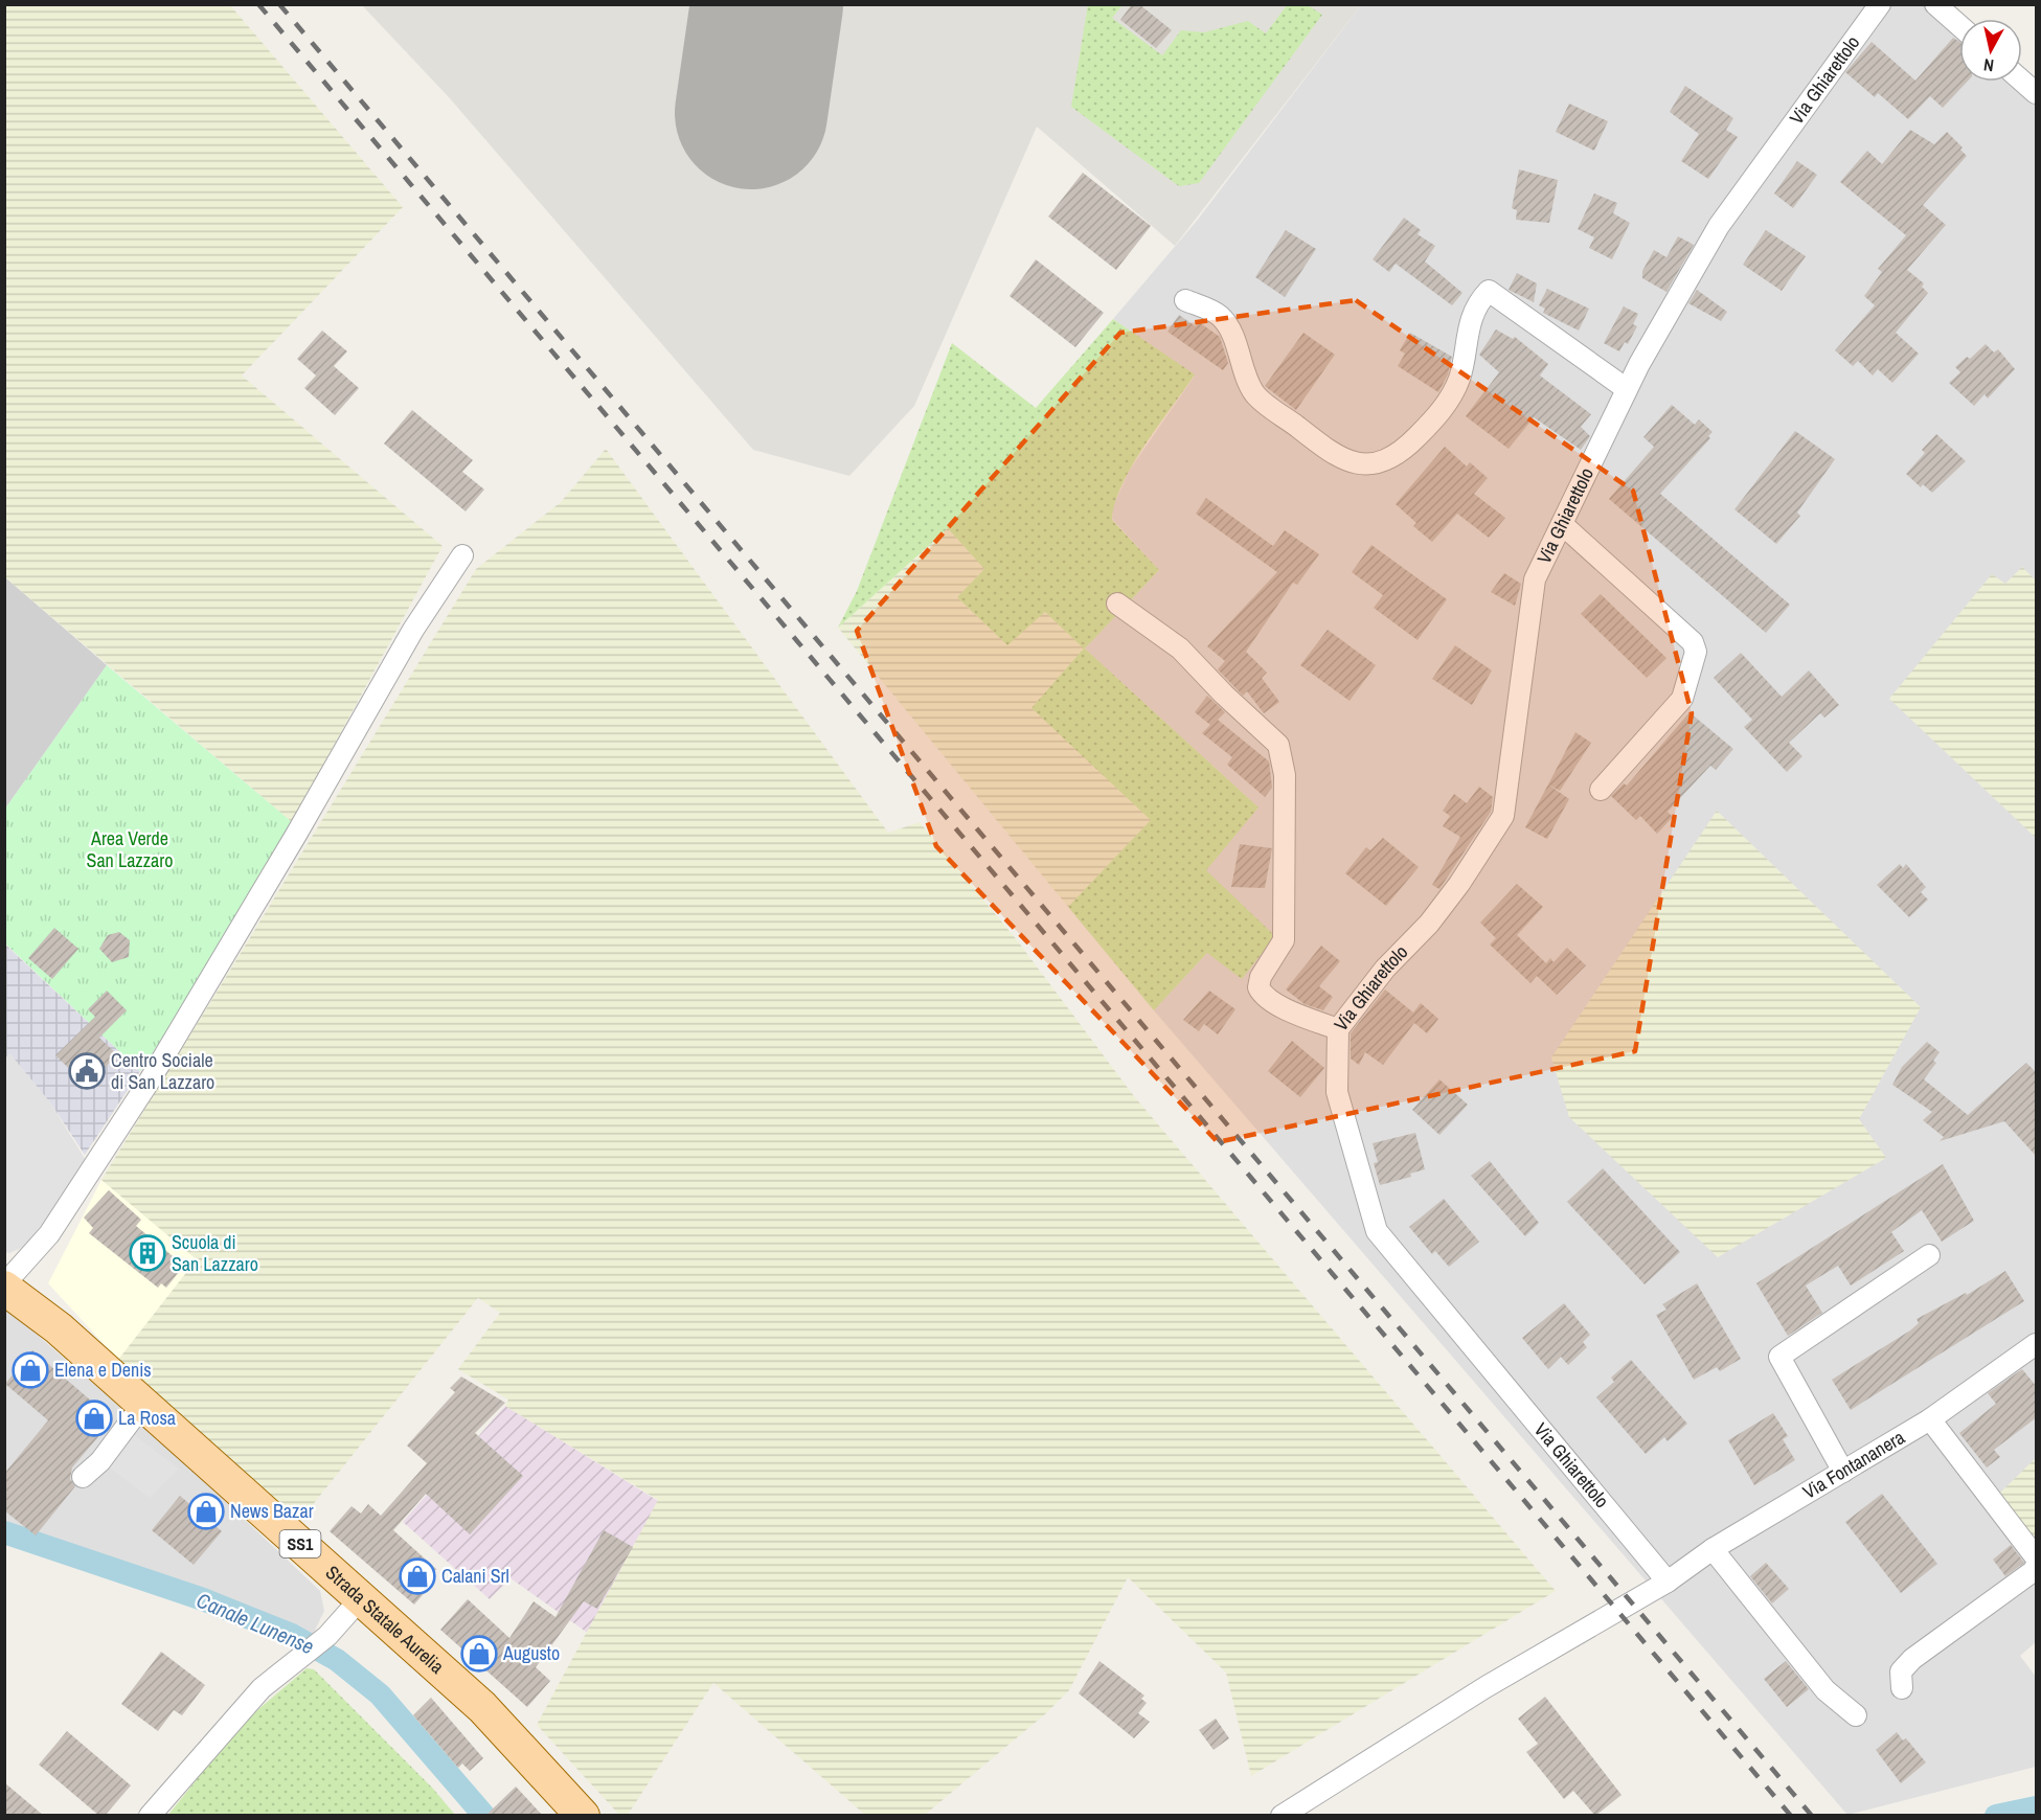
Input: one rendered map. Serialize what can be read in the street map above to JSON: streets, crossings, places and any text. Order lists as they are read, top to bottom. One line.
{"streets":{"main road":["SS1","Strada Statale Aurelia"],"street":["Via Ghiarettolo","Via Fontananera"]},"crossings":[["Via Ghiarettolo","Via Fontananera"]],"water":["Canale Lunense"],"parks":["Area Verde San Lazzaro"],"places":{"public building":["Centro Sociale di San Lazzaro"],"building":["Scuola di San Lazzaro"],"shop":["Elena e Denis","La Rosa","News Bazar","Calani Srl","Augusto"]},"north":"bottom"}
